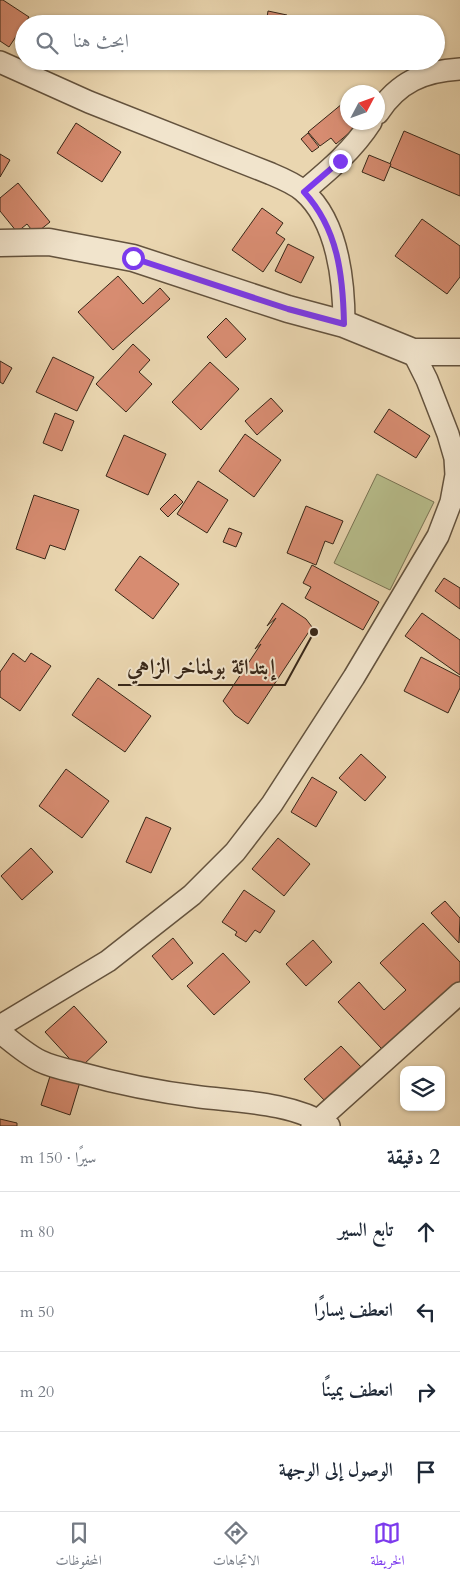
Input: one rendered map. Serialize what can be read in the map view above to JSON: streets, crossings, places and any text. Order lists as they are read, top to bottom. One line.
{"places":["إبتدائة بولمناخر الزاهي"],"north":"top right","page":{"search":"ابحث هنا","heading":["2 دقيقة","سيرًا · 150 m"],"list":[["تابع السير","80 m"],["انعطف يسارًا","50 m"],["انعطف يمينًا","20 m"],"الوصول إلى الوجهة"],"nav":["الخريطة","الاتجاهات","المحفوظات"]}}
